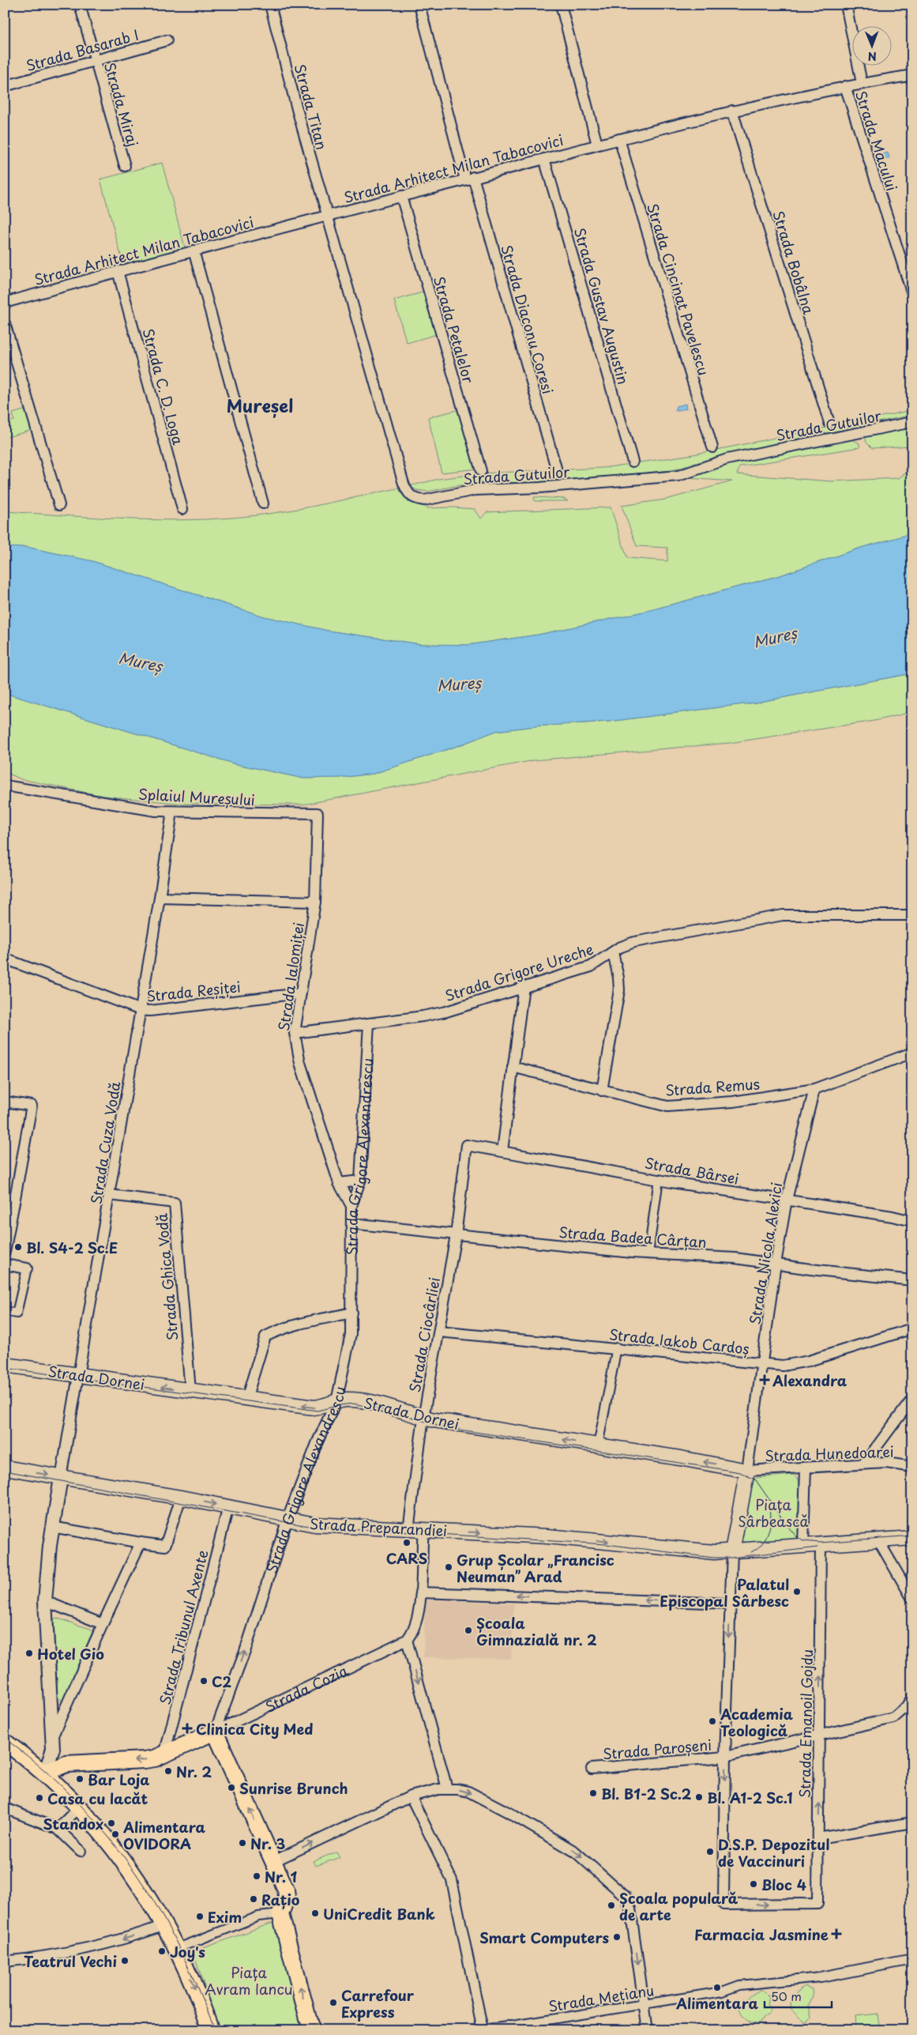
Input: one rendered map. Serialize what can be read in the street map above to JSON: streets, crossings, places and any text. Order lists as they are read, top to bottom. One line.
{"streets":{"main road":["Strada Dornei","Strada Preparandiei","Strada Cozia"],"street":["Strada Basarab I","Strada Miraj","Strada Titan","Strada Macului","Strada Arhitect Milan Tabacovici","Strada Bobâlna","Strada Cincinat Pavelescu","Strada Gustav Augustin","Strada Diaconu Coresi","Strada Petalelor","Strada C. D. Loga","Strada Gutuilor","Splaiul Mureșului","Strada Grigore Ureche","Strada Ialomiței","Strada Reșiței","Strada Remus","Strada Cuza Vodă","Strada Grigore Alexandrescu","Strada Bârsei","Strada Badea Cârțan","Strada Nicola Alexici","Strada Ghica Vodă","Strada Ciocârliei","Strada Iakob Cardoș","Strada Hunedoarei","Strada Tribunul Axente","Strada Emanoil Gojdu","Strada Paroșeni","Strada Mețianu"]},"crossings":[["Strada Basarab I","Strada Miraj"],["Strada Titan","Strada Arhitect Milan Tabacovici"],["Strada Titan","Strada Gutuilor"],["Strada Macului","Strada Arhitect Milan Tabacovici"],["Strada Arhitect Milan Tabacovici","Strada Bobâlna"],["Strada Arhitect Milan Tabacovici","Strada Cincinat Pavelescu"],["Strada Arhitect Milan Tabacovici","Strada Gustav Augustin"],["Strada Arhitect Milan Tabacovici","Strada Diaconu Coresi"],["Strada Arhitect Milan Tabacovici","Strada Petalelor"],["Strada Arhitect Milan Tabacovici","Strada C. D. Loga"],["Strada Arhitect Milan Tabacovici","Strada Gutuilor"],["Splaiul Mureșului","Strada Ialomiței"],["Splaiul Mureșului","Strada Cuza Vodă"],["Strada Grigore Ureche","Strada Ialomiței"],["Strada Grigore Ureche","Strada Grigore Alexandrescu"],["Strada Ialomiței","Strada Reșiței"],["Strada Ialomiței","Strada Grigore Alexandrescu"],["Strada Reșiței","Strada Cuza Vodă"],["Strada Remus","Strada Nicola Alexici"],["Strada Cuza Vodă","Strada Ghica Vodă"],["Strada Cuza Vodă","Strada Dornei"],["Strada Cuza Vodă","Strada Preparandiei"],["Strada Grigore Alexandrescu","Strada Badea Cârțan"],["Strada Grigore Alexandrescu","Strada Dornei"],["Strada Grigore Alexandrescu","Strada Preparandiei"],["Strada Grigore Alexandrescu","Strada Cozia"],["Strada Bârsei","Strada Nicola Alexici"],["Strada Bârsei","Strada Ciocârliei"],["Strada Badea Cârțan","Strada Nicola Alexici"],["Strada Badea Cârțan","Strada Ciocârliei"],["Strada Nicola Alexici","Strada Iakob Cardoș"],["Strada Nicola Alexici","Strada Dornei"],["Strada Nicola Alexici","Strada Hunedoarei"],["Strada Ghica Vodă","Strada Dornei"],["Strada Ciocârliei","Strada Iakob Cardoș"],["Strada Ciocârliei","Strada Dornei"],["Strada Ciocârliei","Strada Preparandiei"],["Strada Dornei","Strada Hunedoarei"],["Strada Preparandiei","Strada Tribunul Axente"],["Strada Preparandiei","Strada Emanoil Gojdu"],["Strada Tribunul Axente","Strada Cozia"],["Strada Emanoil Gojdu","Strada Paroșeni"]],"one_way":["Strada Dornei","Strada Preparandiei"],"districts":["Mureșel"],"water":["Mureș"],"parks":["Piața Sârbească","Piața Avram Iancu"],"places":{"other":["Bl. S4-2 Sc.E","CARS","Grup Școlar „Francisc Neuman” Arad","Palatul Episcopal Sârbesc","Școala Gimnazială nr. 2","Hotel Gio","C2","Academia Teologică","Nr. 2","Bar Loja","Sunrise Brunch","Bl. B1-2 Sc.2","Bl. A1-2 Sc.1","Casa cu lacăt","Standox","Alimentara OVIDORA","Nr. 3","D.S.P. Depozitul de Vaccinuri","Nr. 1","Bloc 4","Rațio","Școala populară de arte","UniCredit Bank","Exim","Smart Computers","Joy's","Teatrul Vechi","Alimentara","Carrefour Express"],"health":["Alexandra","Clinica City Med","Farmacia Jasmine"]},"scale_bar":"50 m","north":"bottom"}
